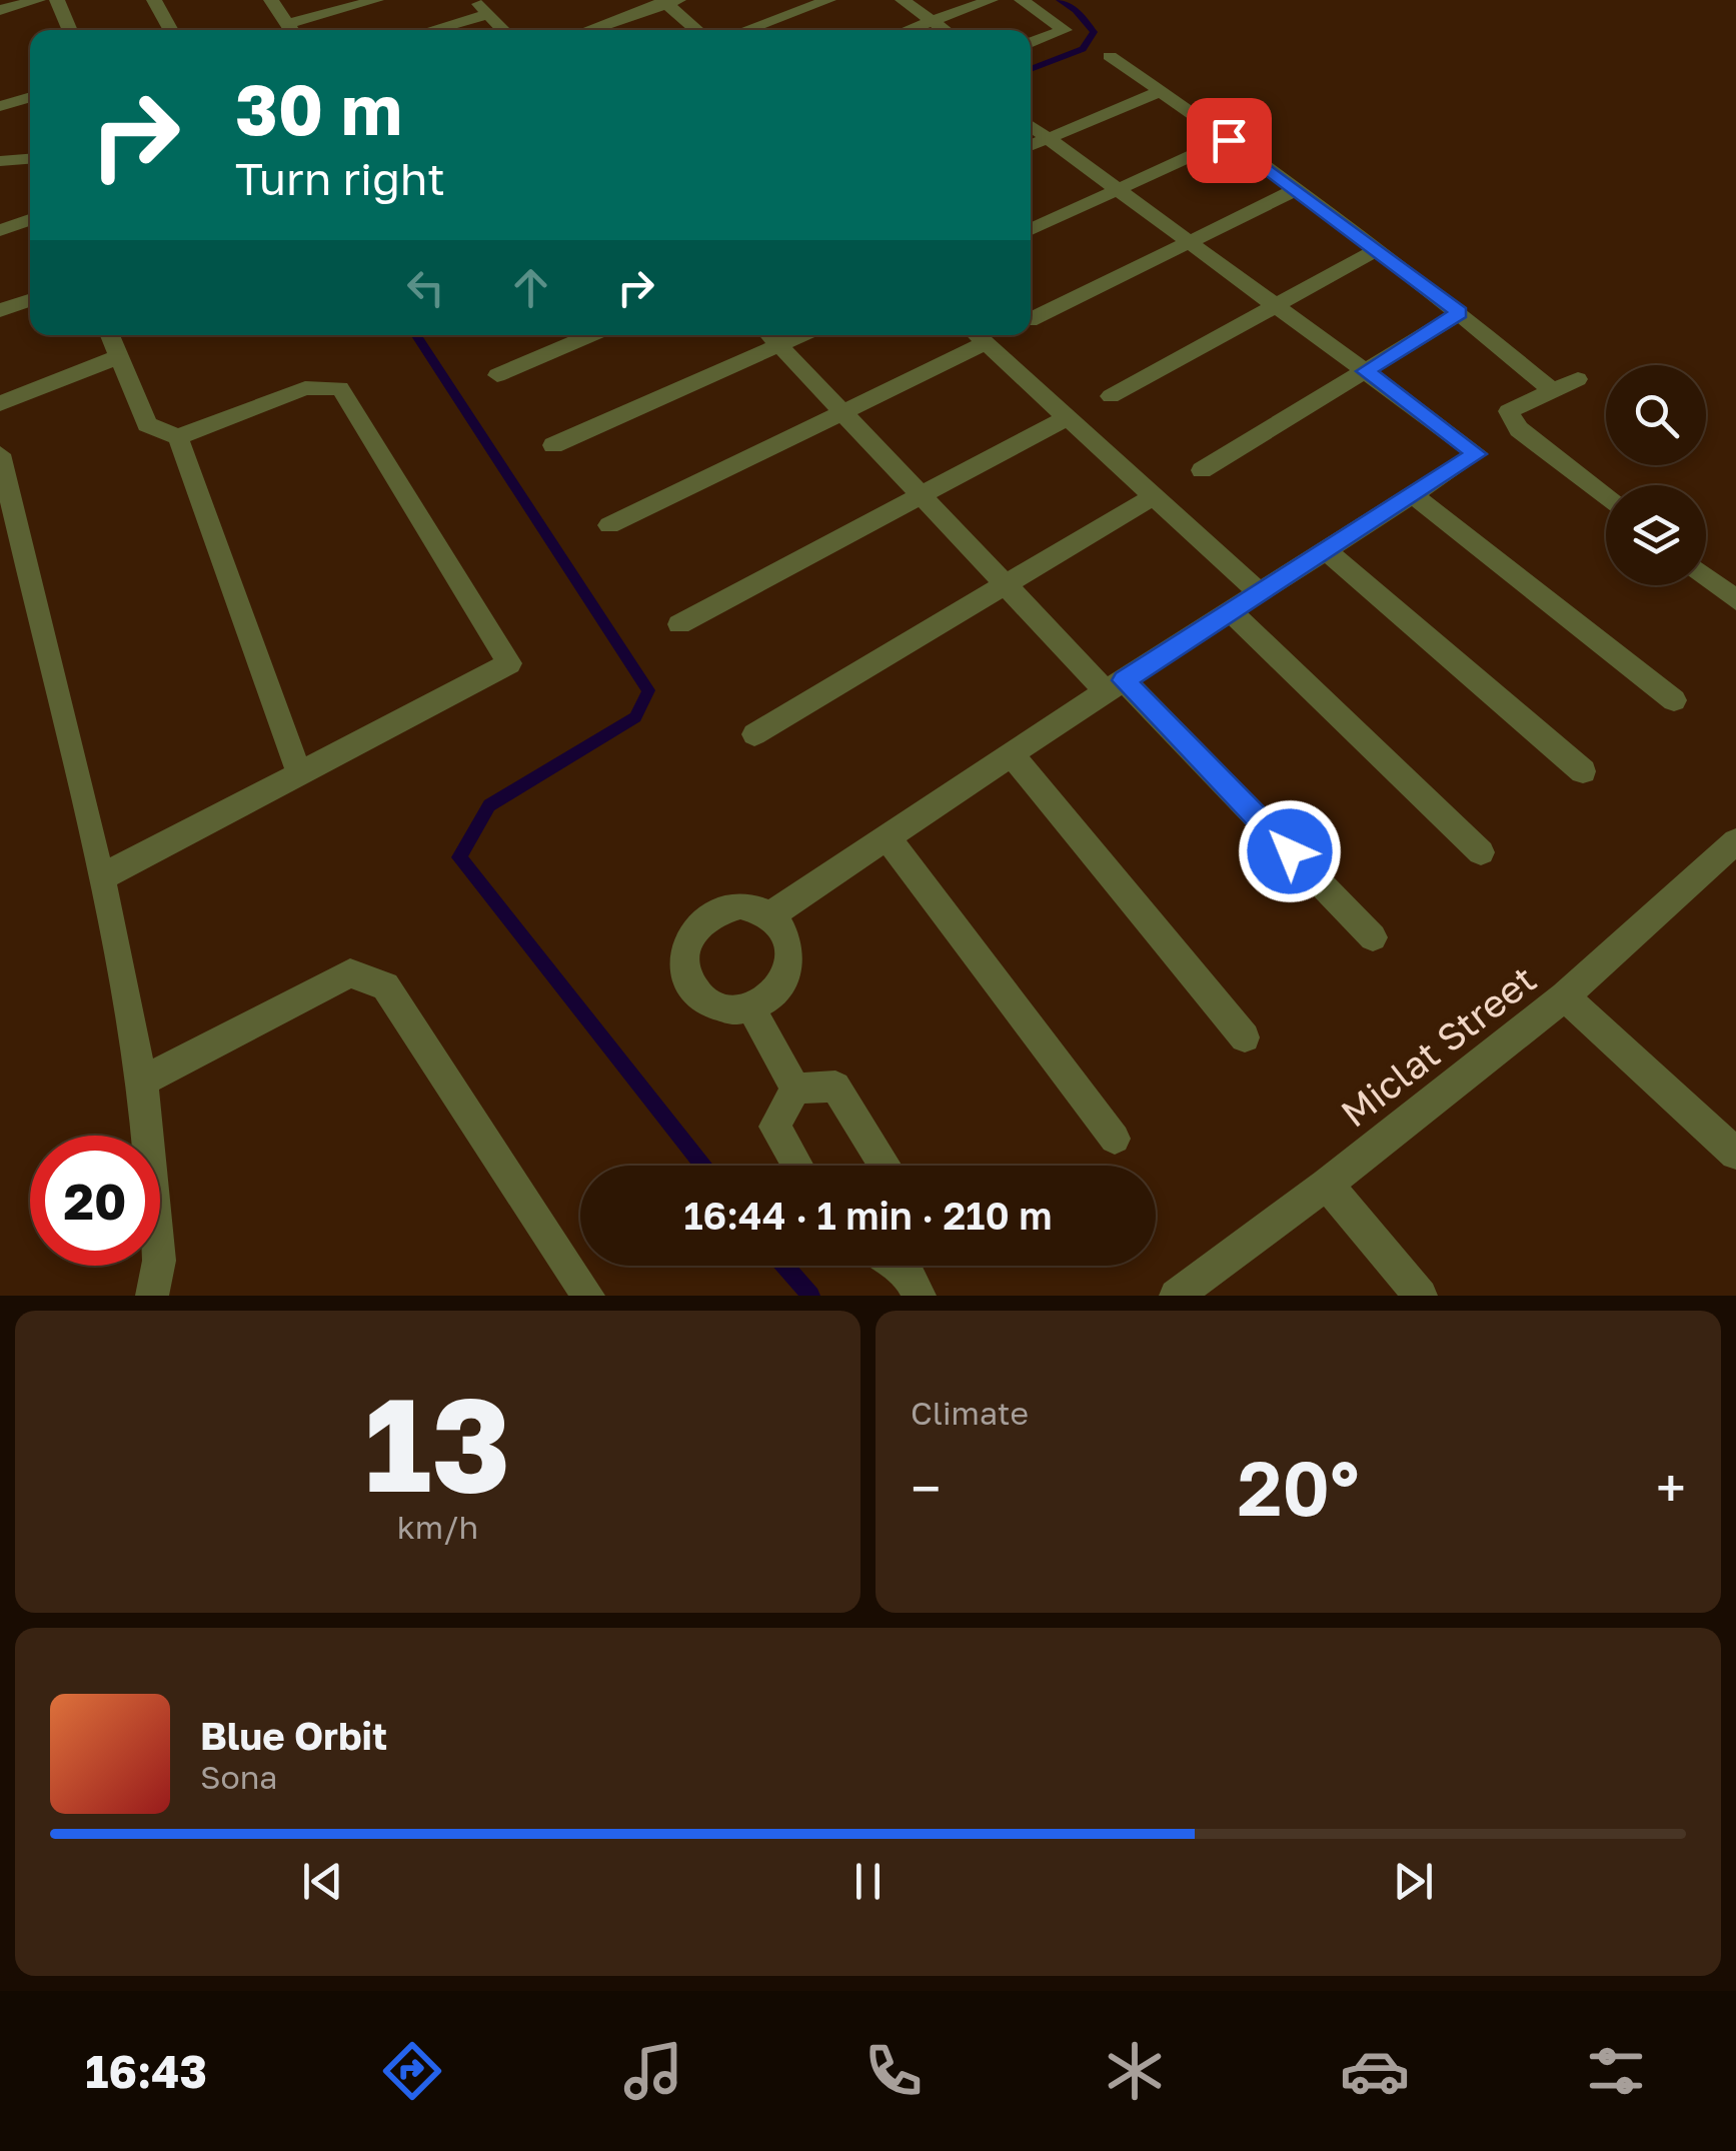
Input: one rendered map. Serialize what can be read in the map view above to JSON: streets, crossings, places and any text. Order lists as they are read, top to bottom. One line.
{"streets":{"street":["Miclat Street"]},"page":{"turn":["30 m","Turn right"],"limit":"20","trip":"16:44 · 1 min · 210 m","tile":[["13","km/h"],"Climate"],"heat":["−","20°","+"],"song":["Blue Orbit","Sona"],"tabs":"16:43"}}
